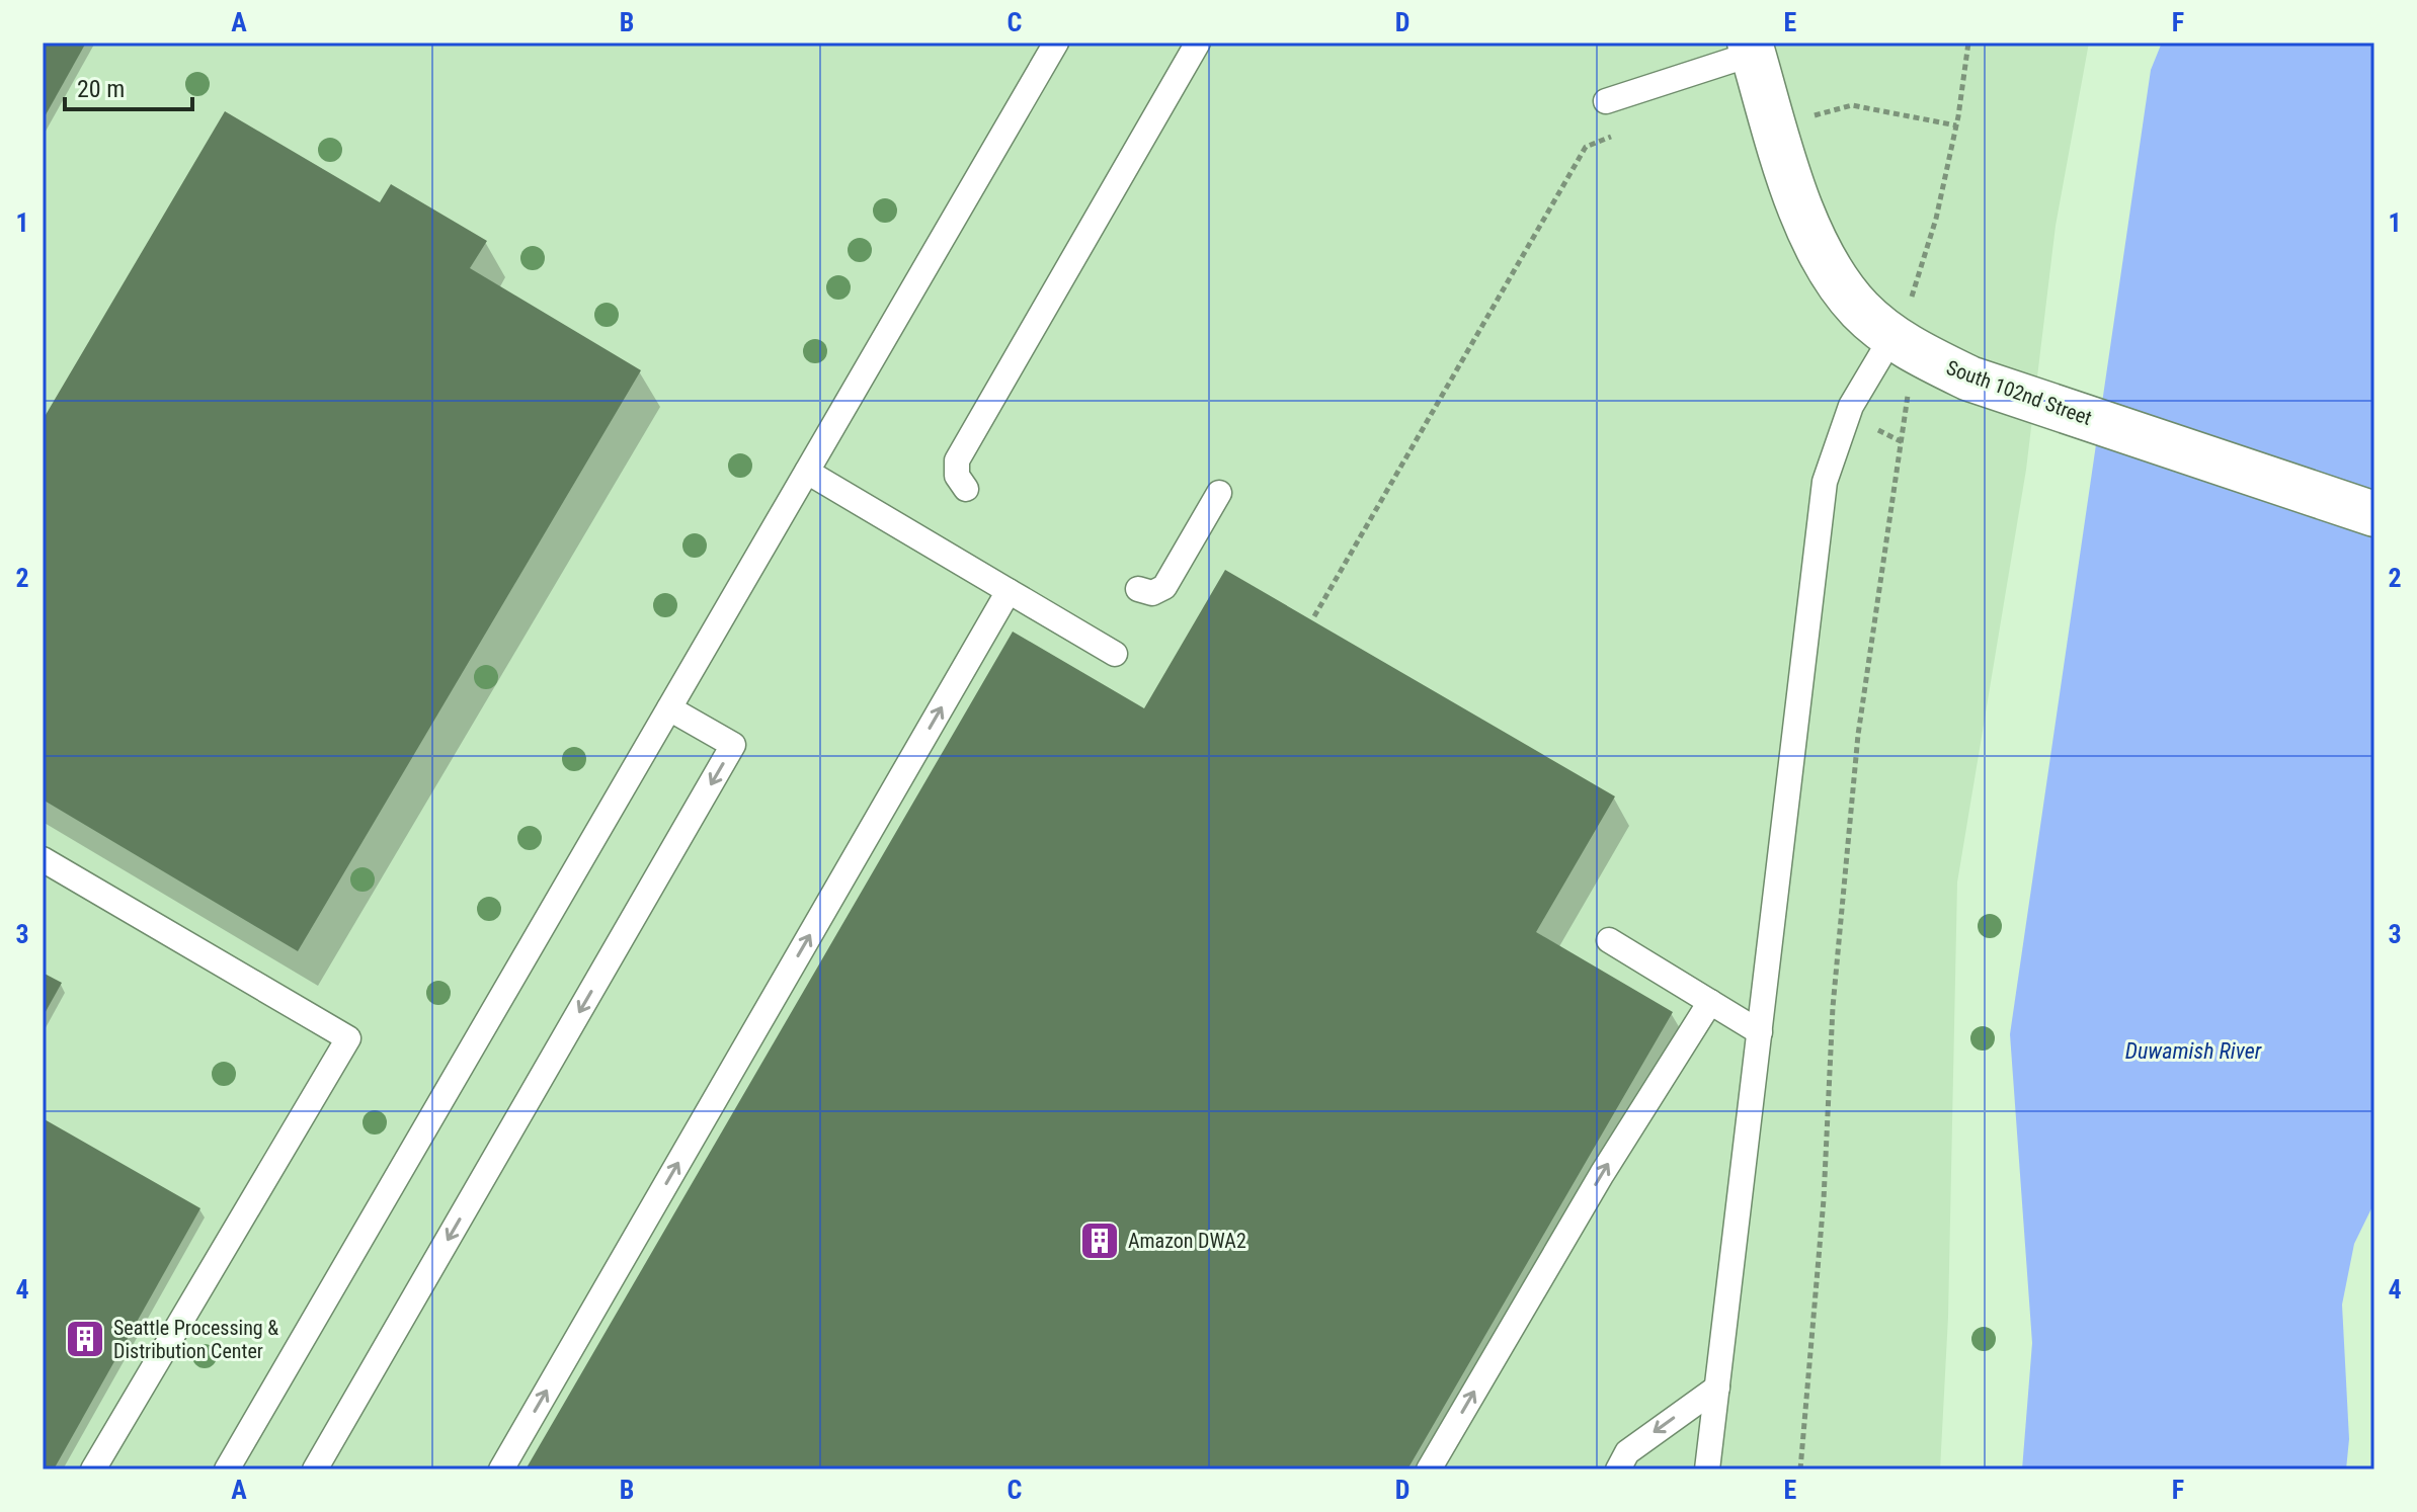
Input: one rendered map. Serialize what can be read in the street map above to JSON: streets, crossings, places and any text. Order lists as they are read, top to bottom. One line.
{"streets":{"street":["South 102nd Street"]},"water":["Duwamish River"],"places":{"building":["Amazon DWA2","Seattle Processing & Distribution Center"]},"scale_bar":"20 m","grid":{"columns":["A","B","C","D","E","F"],"rows":["1","2","3","4"]}}
